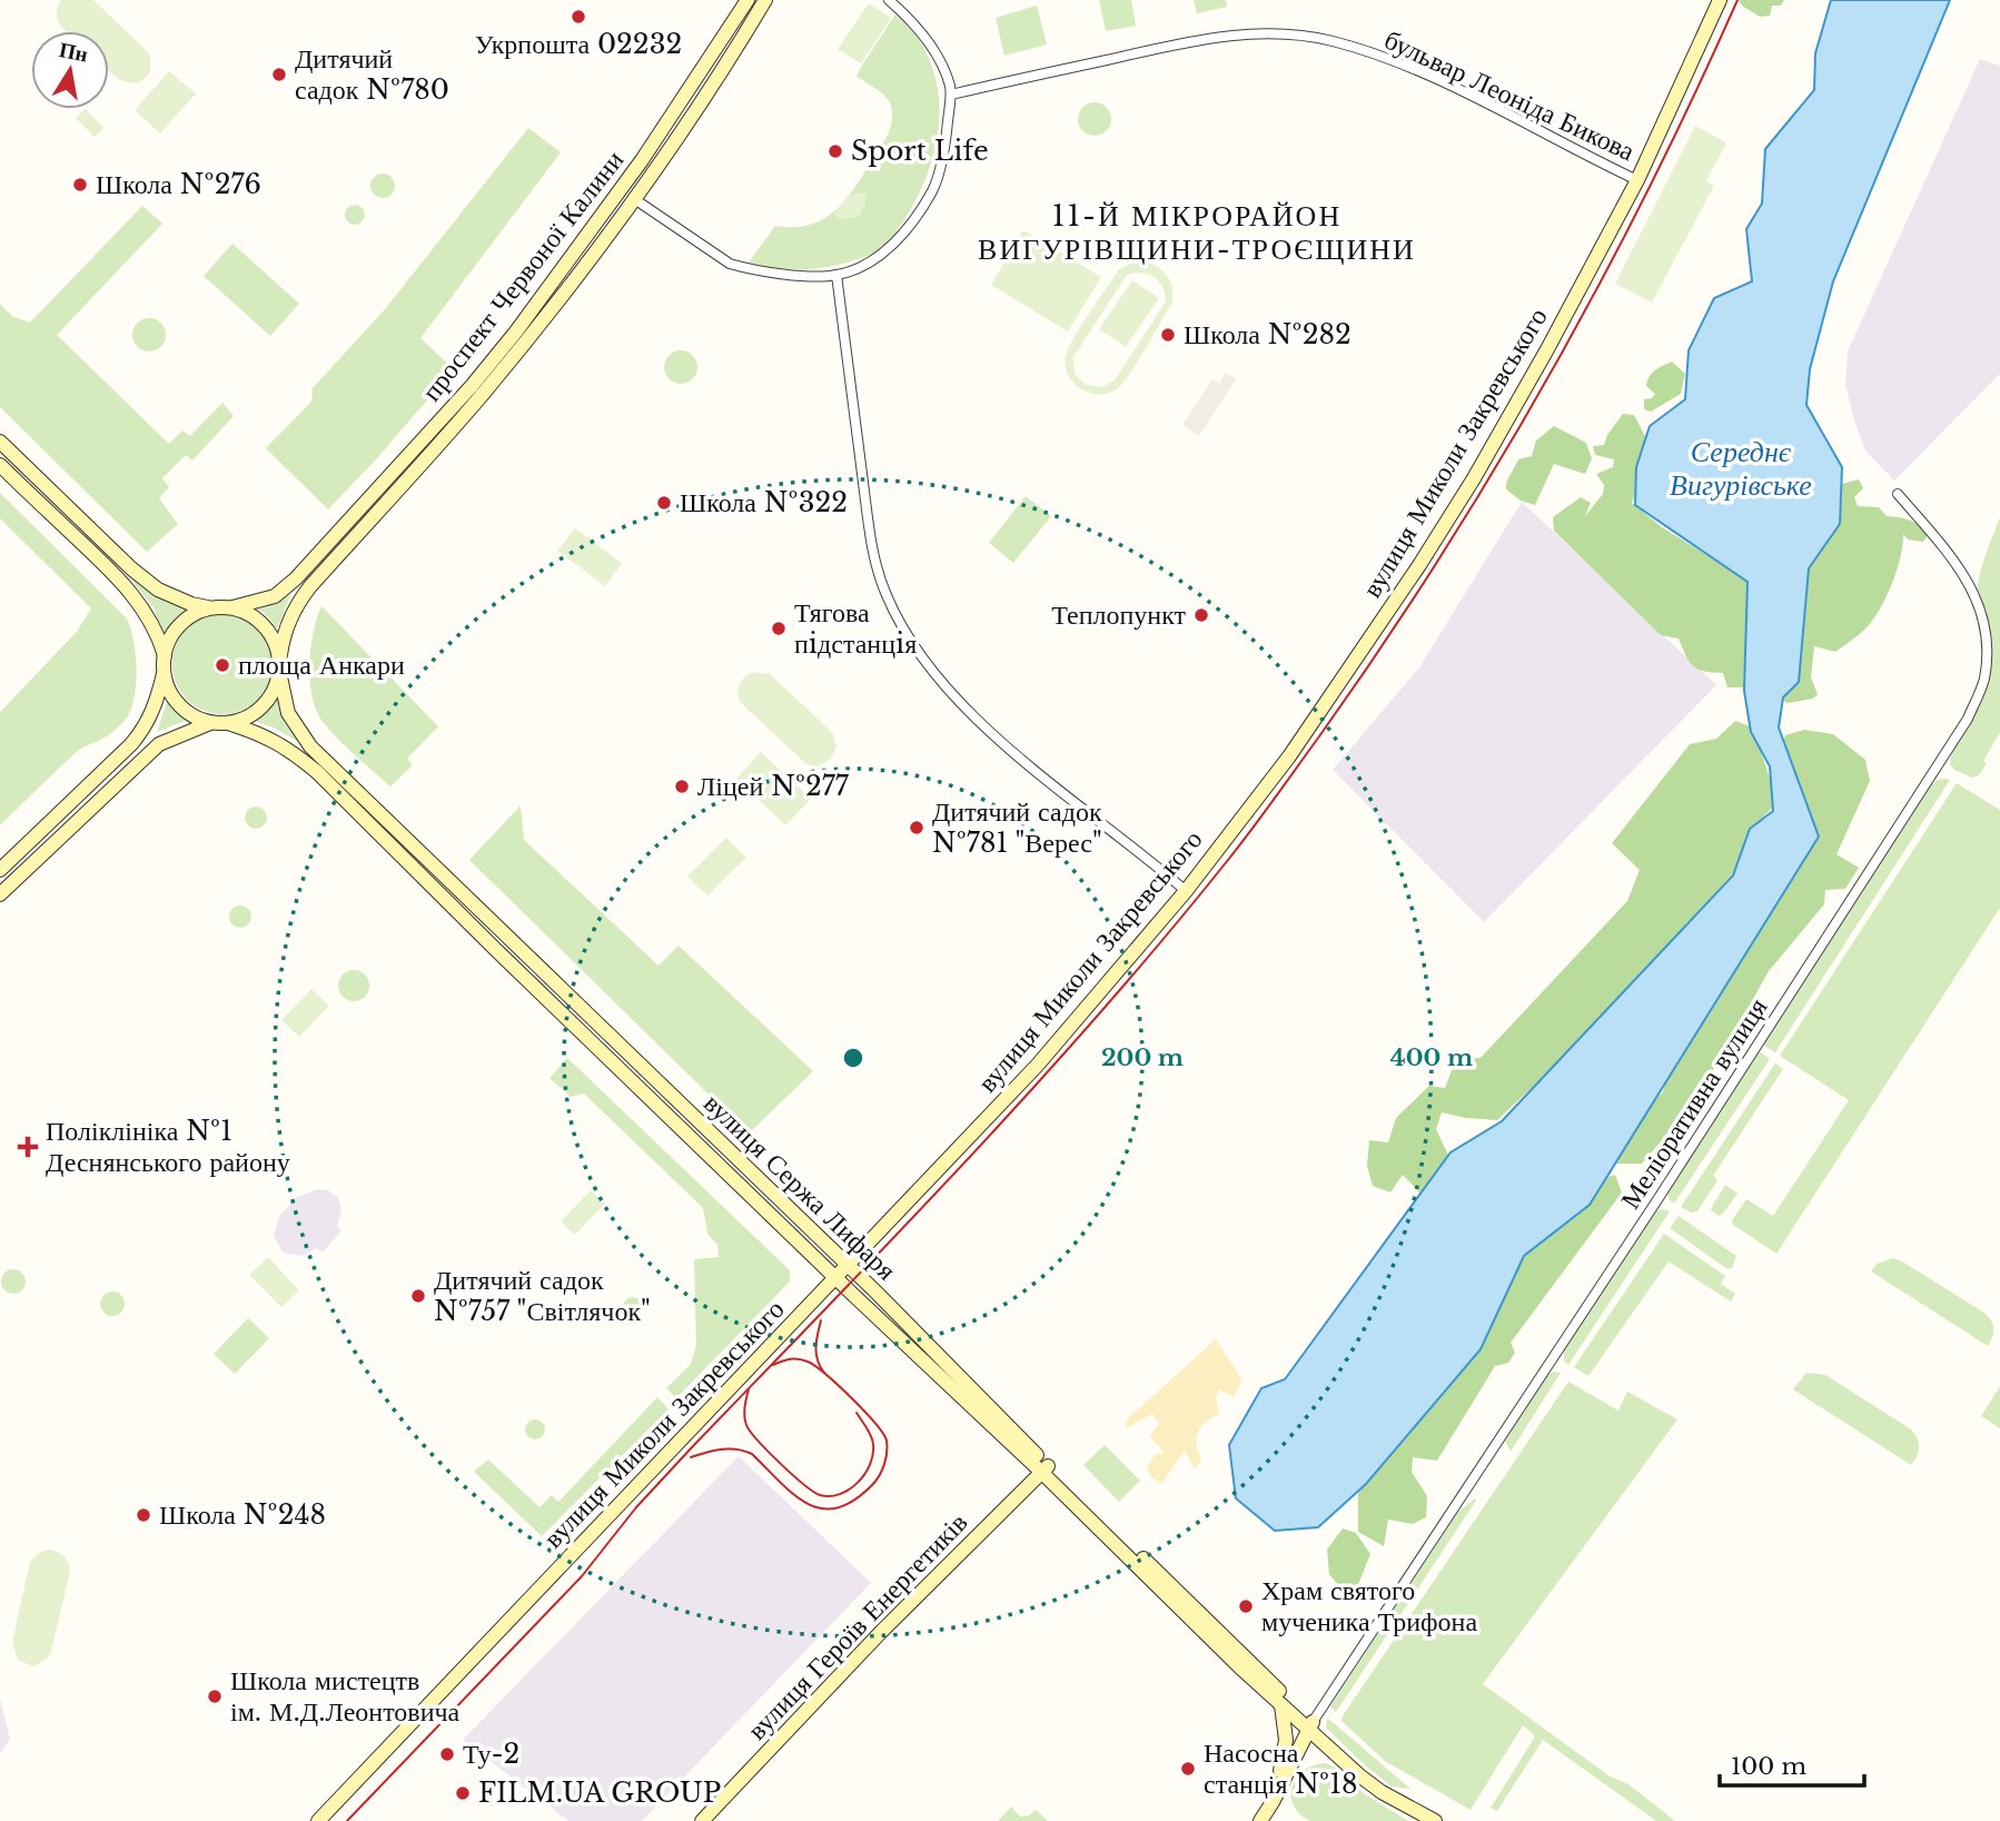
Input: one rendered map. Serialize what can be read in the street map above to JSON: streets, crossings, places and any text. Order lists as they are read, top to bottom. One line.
{"streets":{"street":["бульвар Леоніда Бикова","проспект Червоної Калини","вулиця Миколи Закревського","Меліоративна вулиця","вулиця Сержа Лифаря","вулиця Героїв Енергетиків"]},"crossings":[["бульвар Леоніда Бикова","проспект Червоної Калини"],["бульвар Леоніда Бикова","вулиця Миколи Закревського"],["проспект Червоної Калини","вулиця Сержа Лифаря"],["вулиця Миколи Закревського","вулиця Сержа Лифаря"],["Меліоративна вулиця","вулиця Сержа Лифаря"],["вулиця Сержа Лифаря","вулиця Героїв Енергетиків"]],"districts":["11-Й МІКРОРАЙОН ВИГУРІВЩИНИ-ТРОЄЩИНИ"],"water":["Середнє Вигурівське"],"places":{"other":["Укрпошта 02232","Дитячий садок №780","Sport Life","Школа №276","Школа №282","Школа №322","Теплопункт","Тягова пiдстанцiя","площа Анкари","Ліцей №277","Дитячий садок №781 \"Верес\"","Дитячий садок №757 \"Світлячок\"","Школа №248","Храм святого мученика Трифона","Школа мистецтв ім. М.Д.Леонтовича","Ту-2","Насосна станція №18","FILM.UA GROUP"],"health":["Поліклініка №1 Деснянського району"]},"scale_bar":"100 m","north":"top","rings":["200 m","400 m"]}
